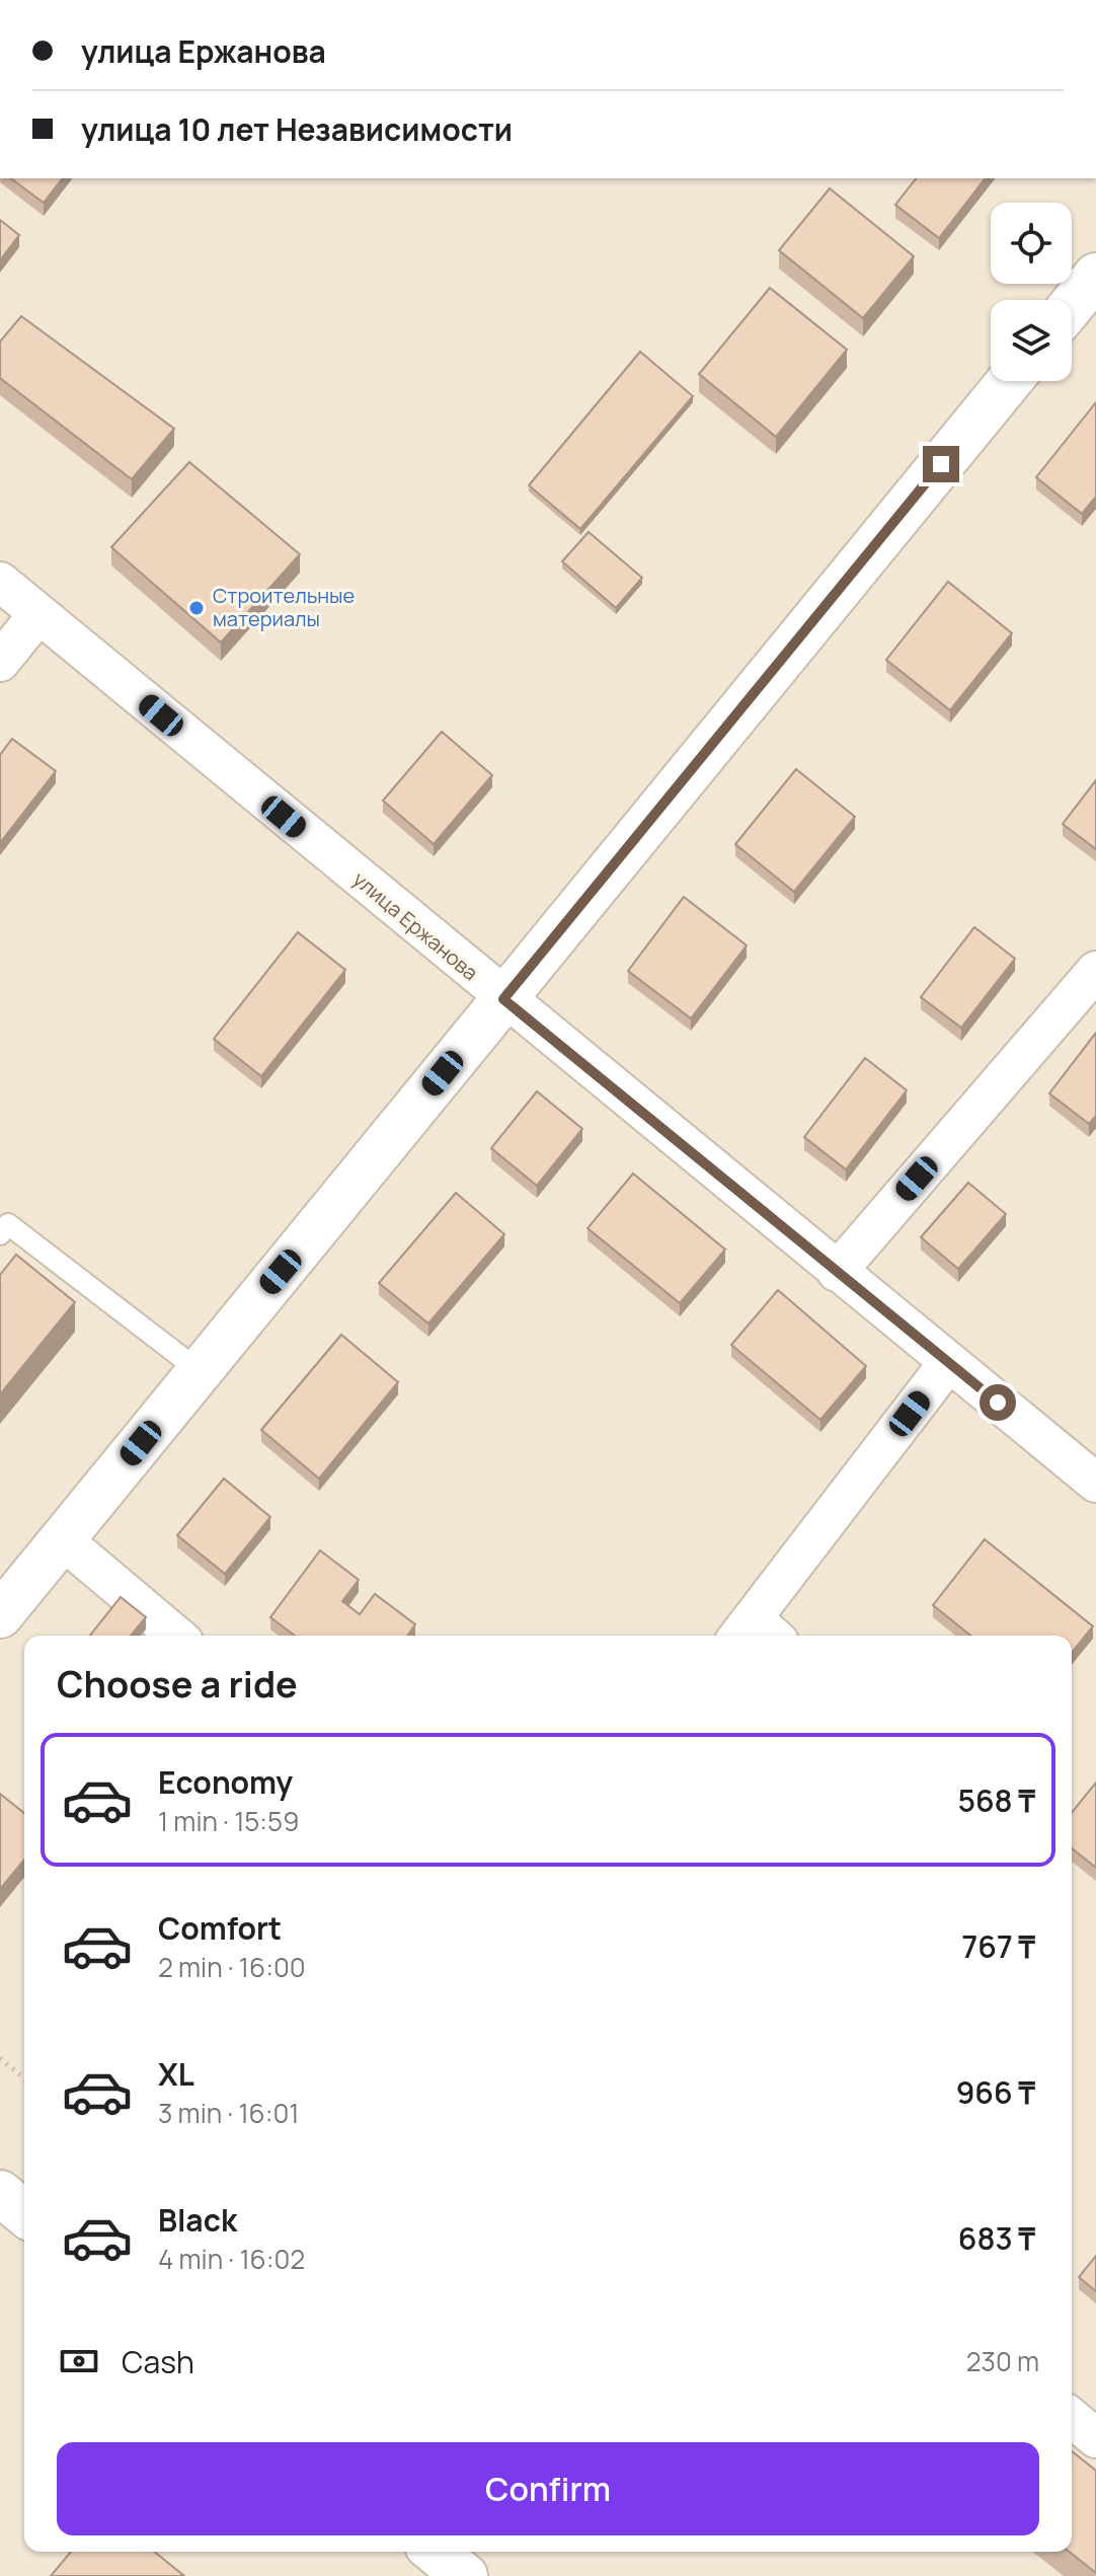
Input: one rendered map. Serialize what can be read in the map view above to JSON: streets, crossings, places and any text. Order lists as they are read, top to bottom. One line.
{"streets":{"street":["улица Ержанова"]},"places":["Строительные материалы"],"page":{"banner":["улица Ержанова","улица 10 лет Независимости"],"heading":"Choose a ride","list":[{"name":"Economy","note":"1 min · 15:59","value":"568 ₸"},{"name":"Comfort","note":"2 min · 16:00","value":"767 ₸"},{"name":"XL","note":"3 min · 16:01","value":"966 ₸"},{"name":"Black","note":"4 min · 16:02","value":"683 ₸"}],"pay":["Cash","230 m"],"buttons":"Confirm"}}
